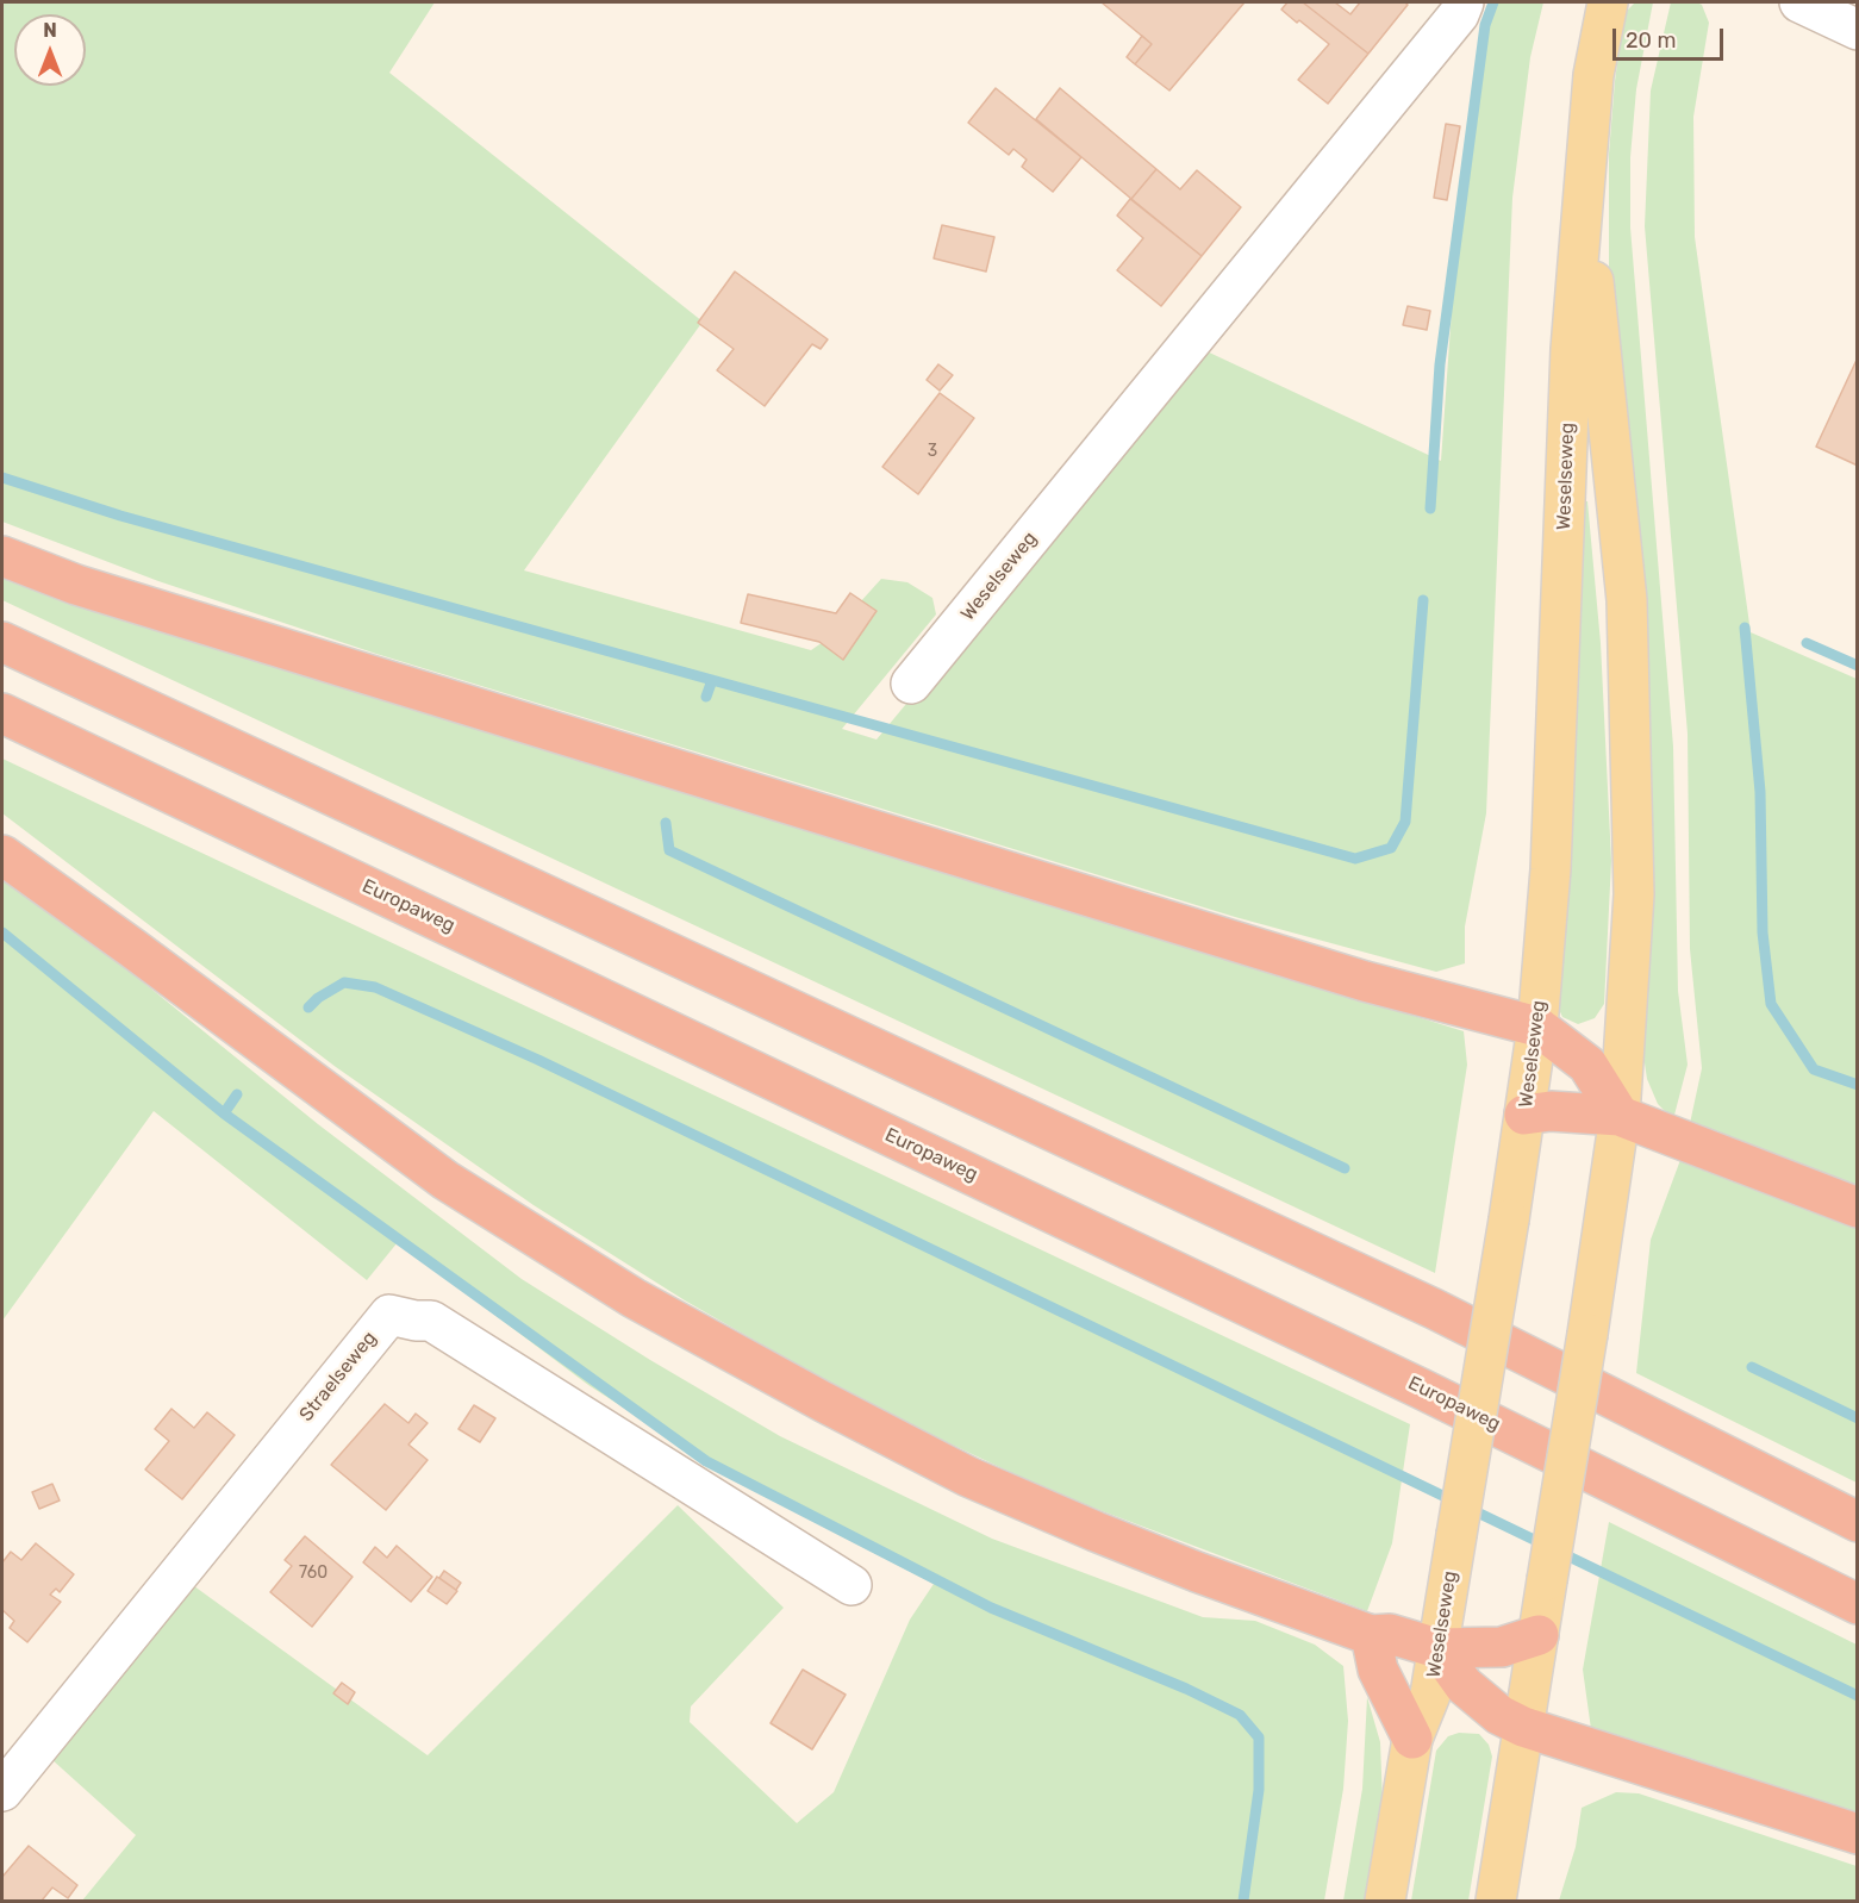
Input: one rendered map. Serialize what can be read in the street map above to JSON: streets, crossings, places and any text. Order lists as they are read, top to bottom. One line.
{"streets":{"highway":["Europaweg"],"main road":["Weselseweg"],"street":["Straelseweg"]},"house_numbers":["3","760"],"scale_bar":"20 m","north":"top"}
